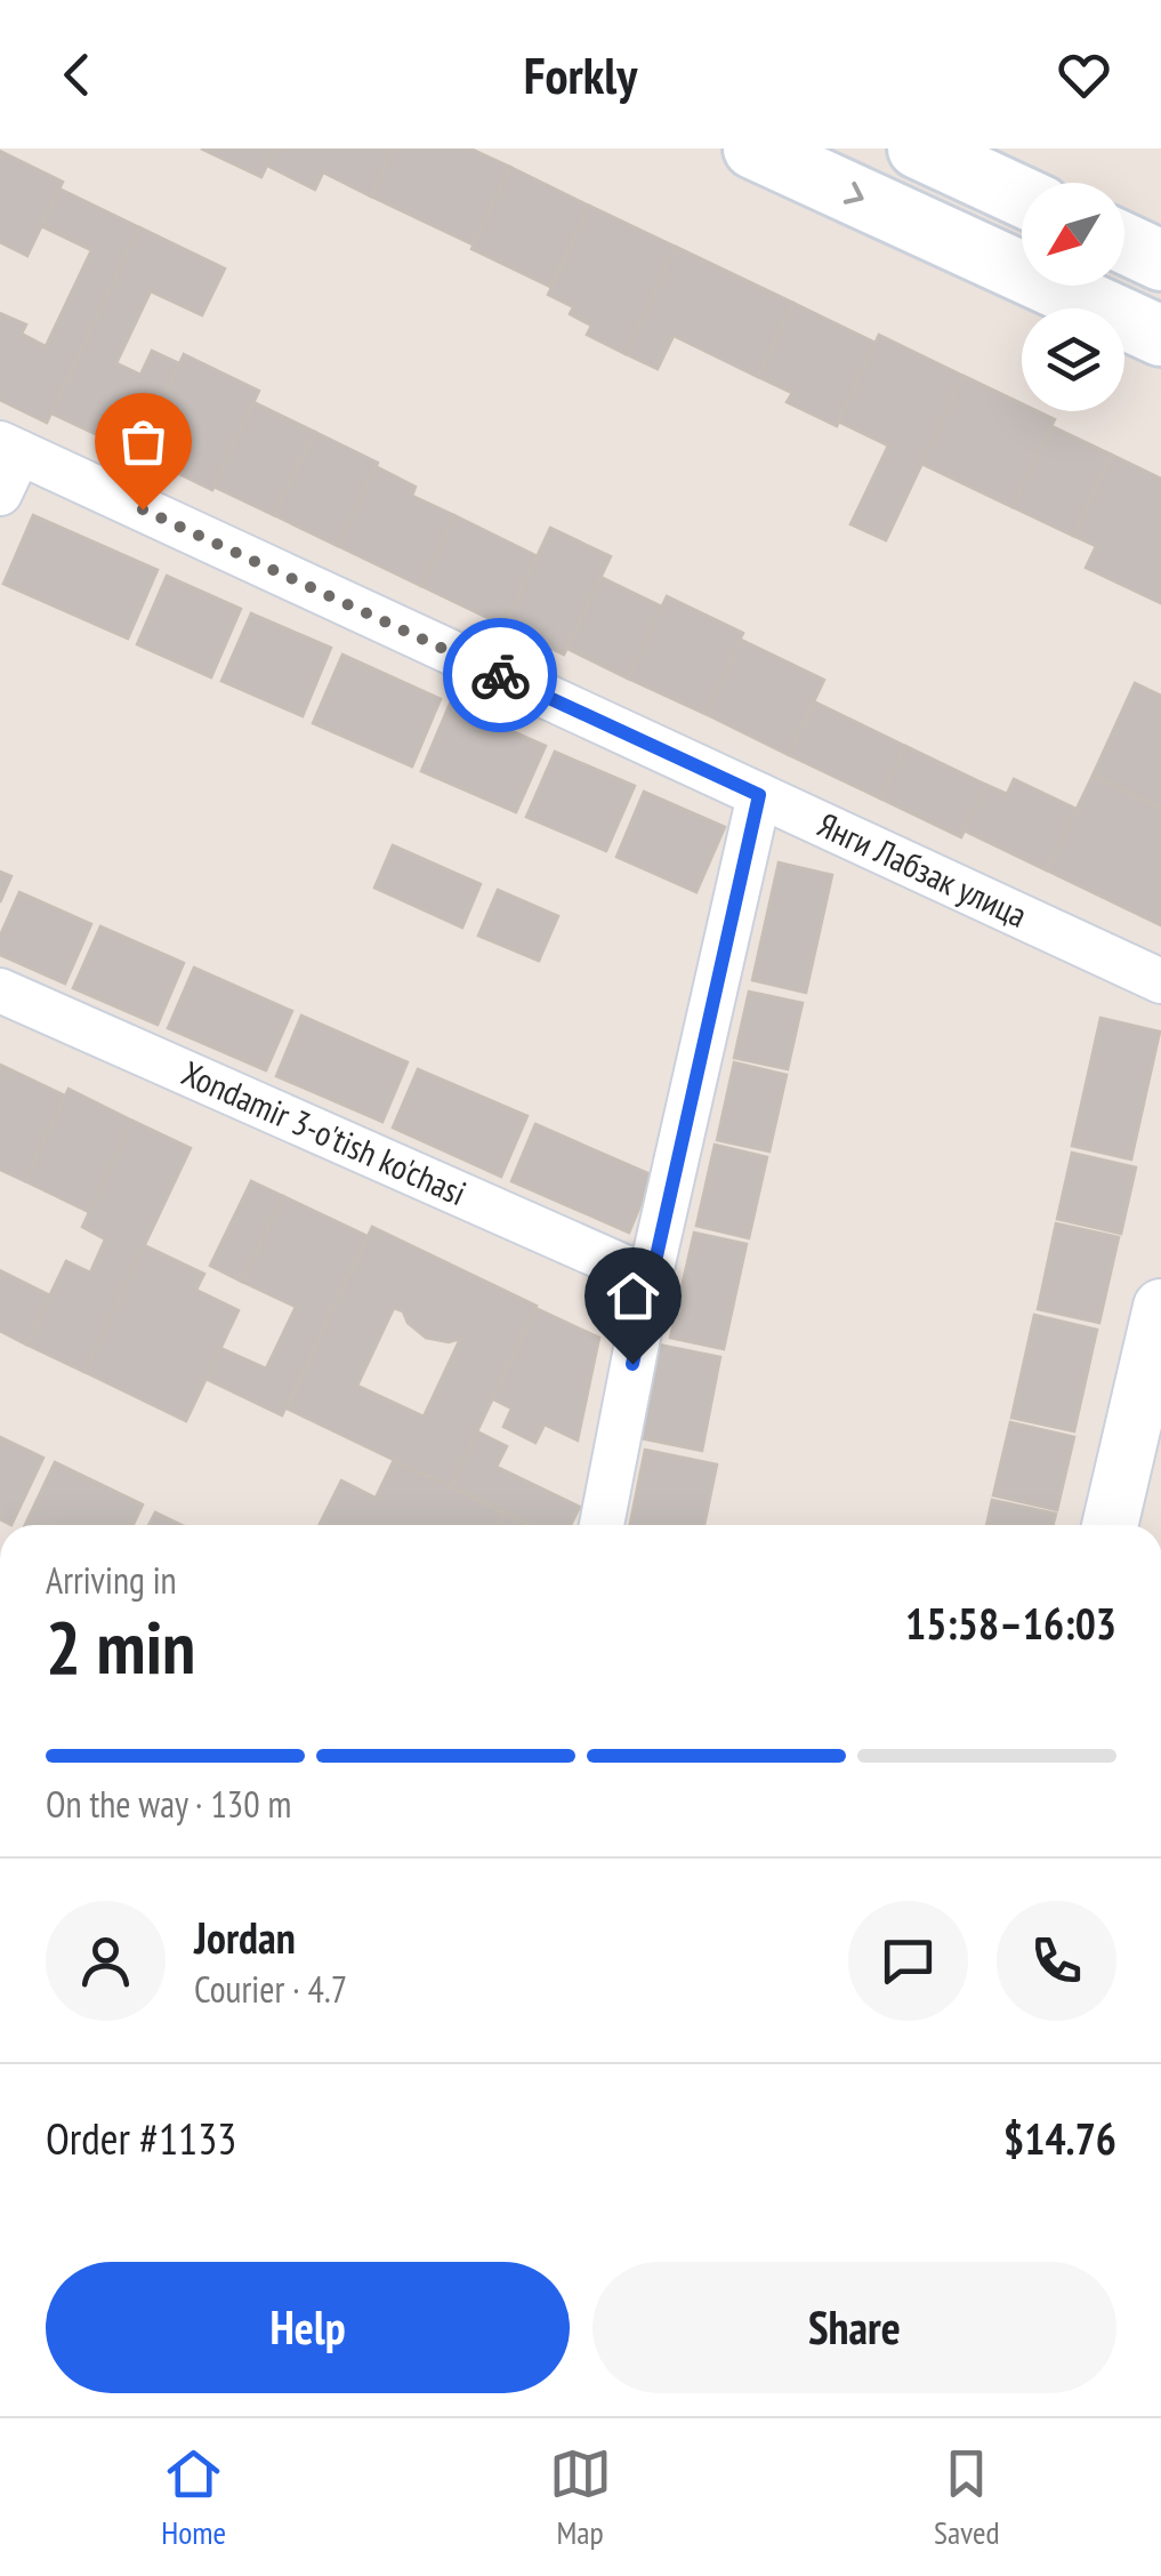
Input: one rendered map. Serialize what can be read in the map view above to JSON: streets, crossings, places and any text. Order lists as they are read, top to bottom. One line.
{"streets":{"street":["Янги Лабзак улица","Xondamir 3-o'tish ko'chasi"]},"north":"bottom left","page":{"header":"Forkly","heading":["2 min","Arriving in","15:58–16:03"],"panel":["Jordan","Courier · 4.7","Order #1133","$14.76"],"bar":"On the way · 130 m","buttons":["Help","Share"],"tabs":["Home","Map","Saved"]}}
